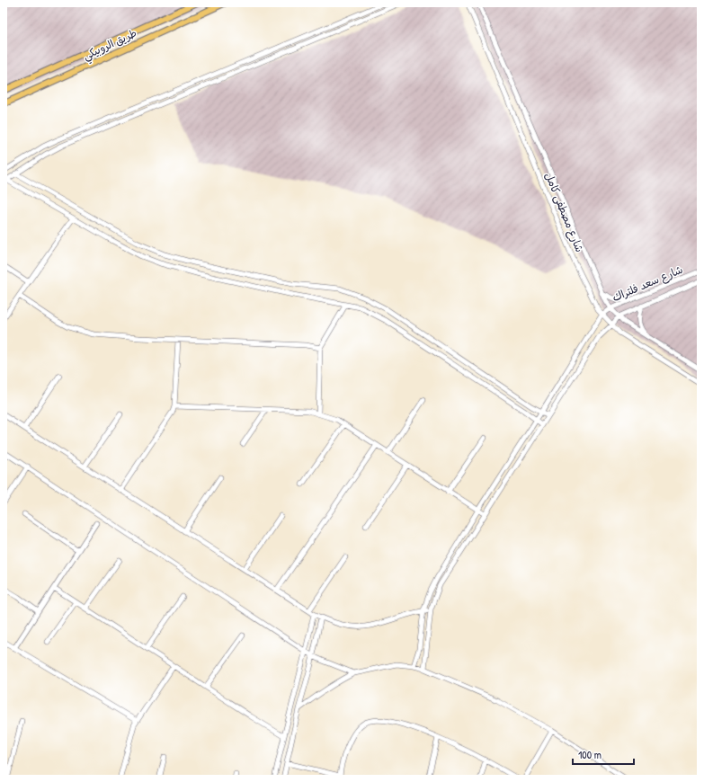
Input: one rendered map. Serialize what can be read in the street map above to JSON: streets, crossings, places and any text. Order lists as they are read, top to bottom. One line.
{"streets":{"main road":["طريق الروبيكي"],"street":["شارع مصطفى كامل","شارع سعد فلتراك"]},"crossings":[["شارع مصطفى كامل","شارع سعد فلتراك"]],"scale_bar":"100 m"}
